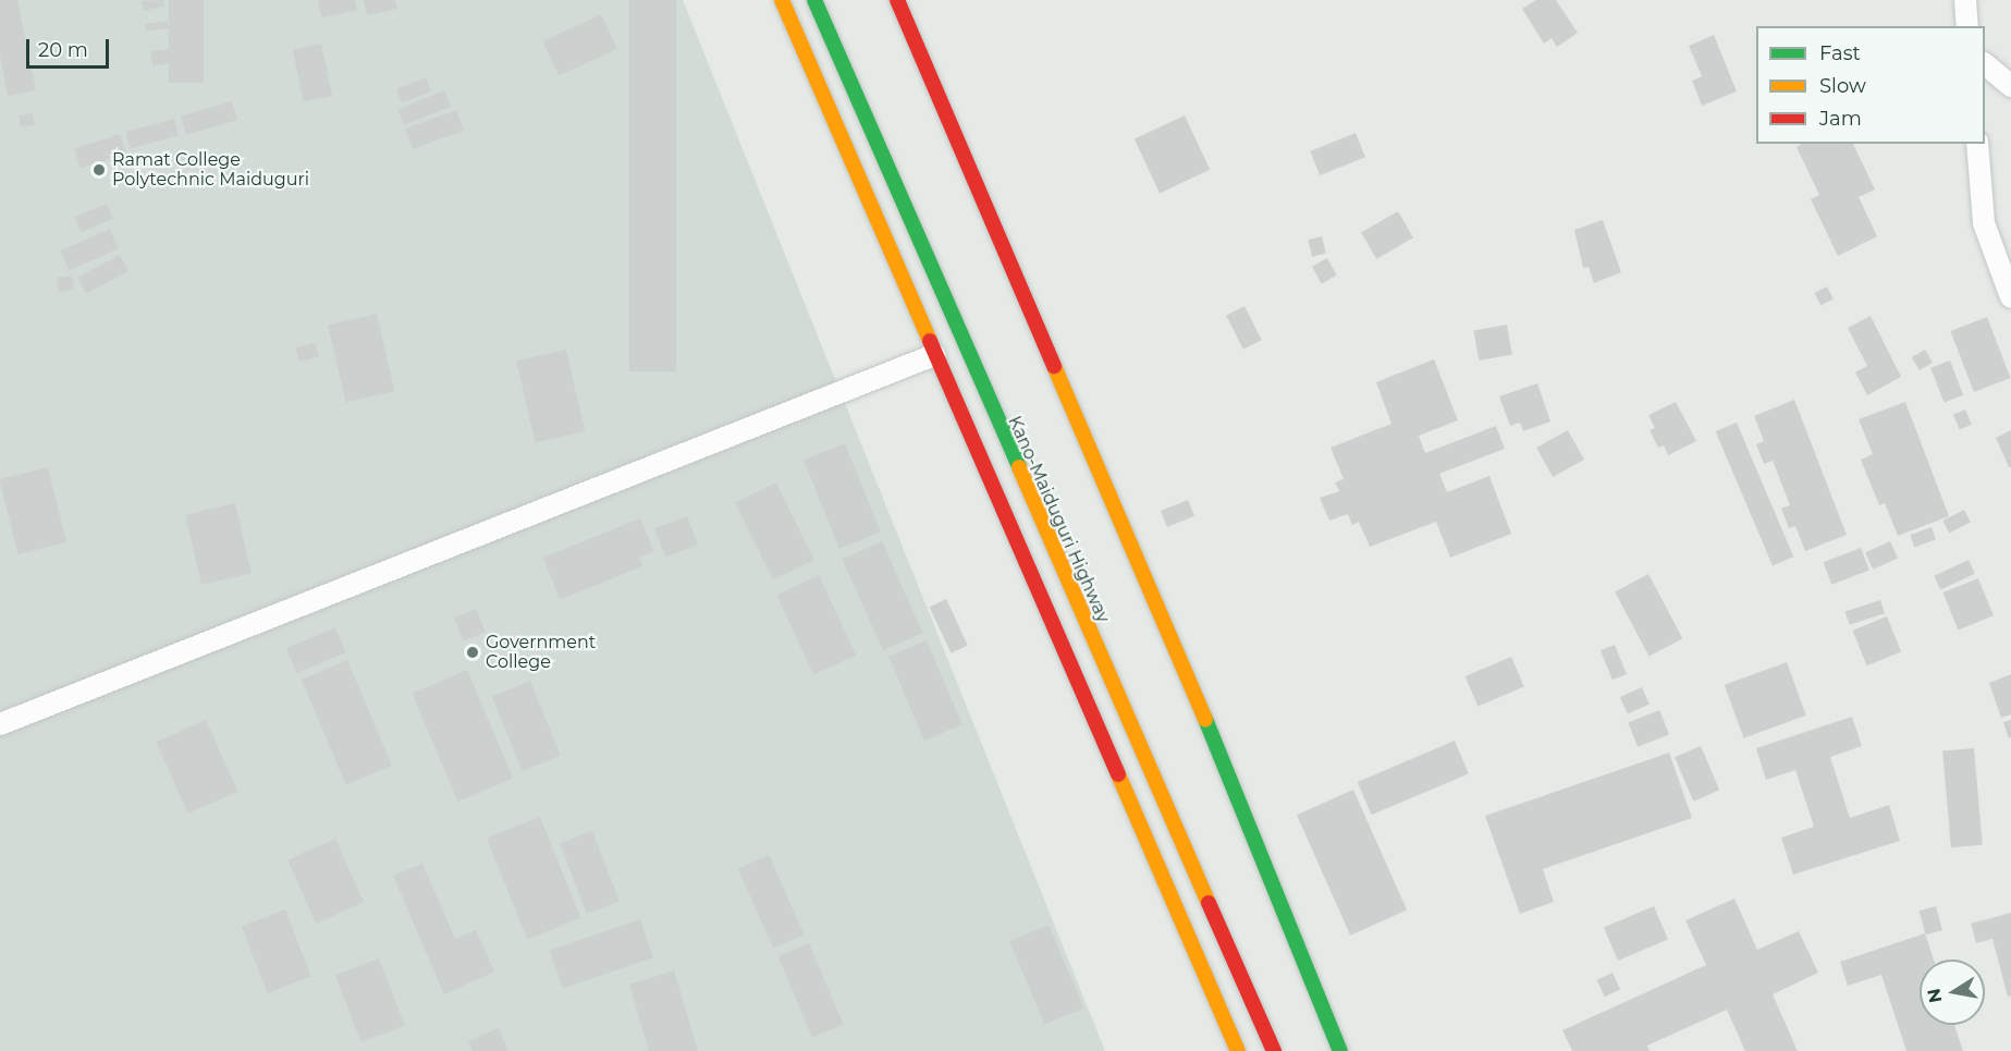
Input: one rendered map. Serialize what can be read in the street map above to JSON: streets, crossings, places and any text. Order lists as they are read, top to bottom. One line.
{"streets":{"main road":["Kano-Maiduguri Highway"]},"places":["Ramat College Polytechnic Maiduguri","Government College"],"legend":["Fast","Slow","Jam"],"scale_bar":"20 m","north":"left"}
